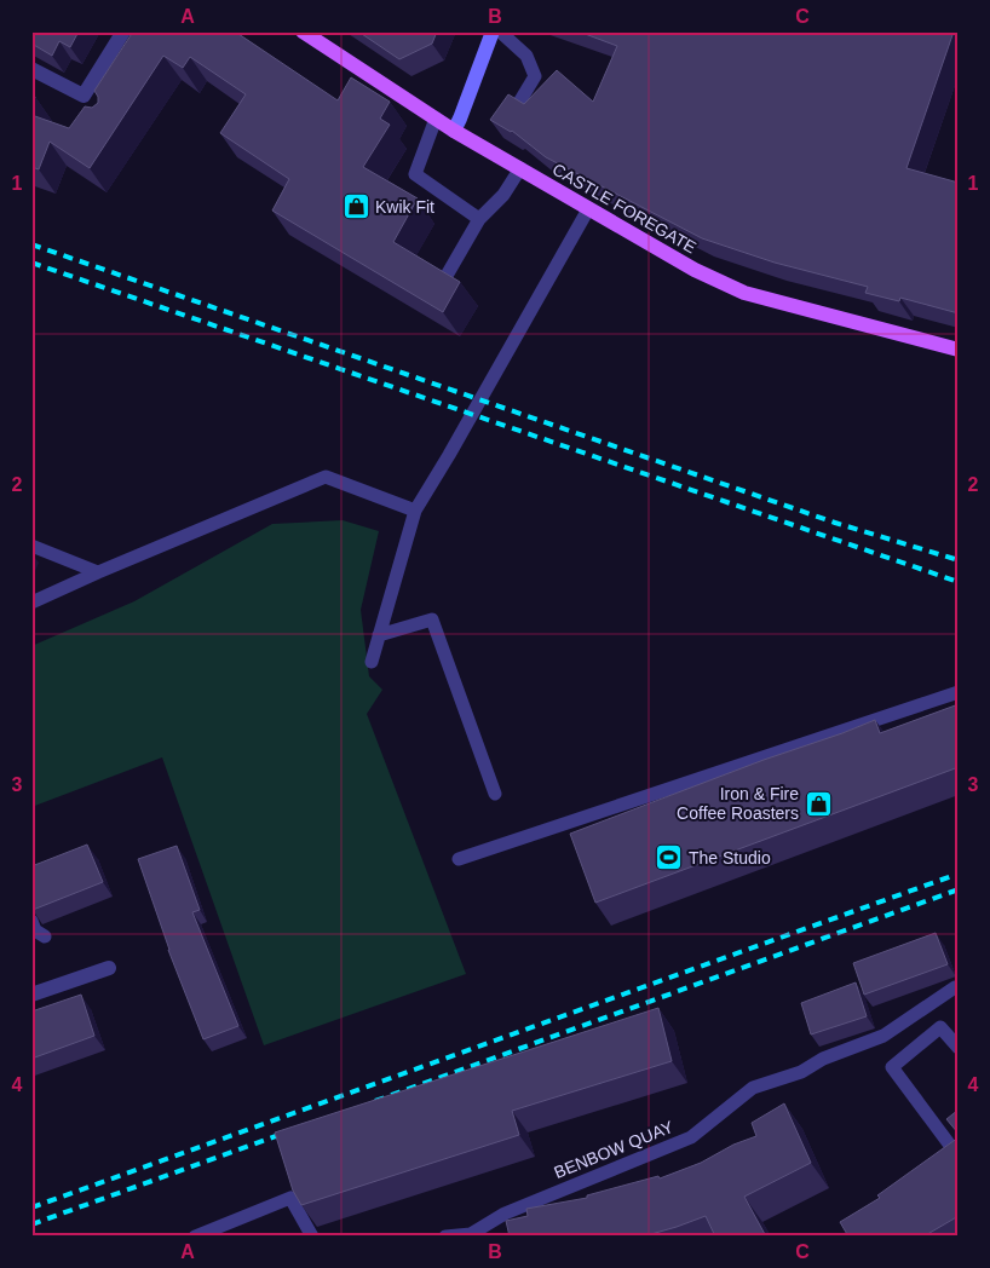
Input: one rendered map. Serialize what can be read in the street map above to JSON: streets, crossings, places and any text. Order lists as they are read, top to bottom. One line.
{"streets":{"main road":["CASTLE FOREGATE"],"lane":["BENBOW QUAY"]},"places":{"shop":["Kwik Fit","Iron & Fire Coffee Roasters"],"sports":["The Studio"]},"grid":{"columns":["A","B","C"],"rows":["1","2","3","4"]}}
